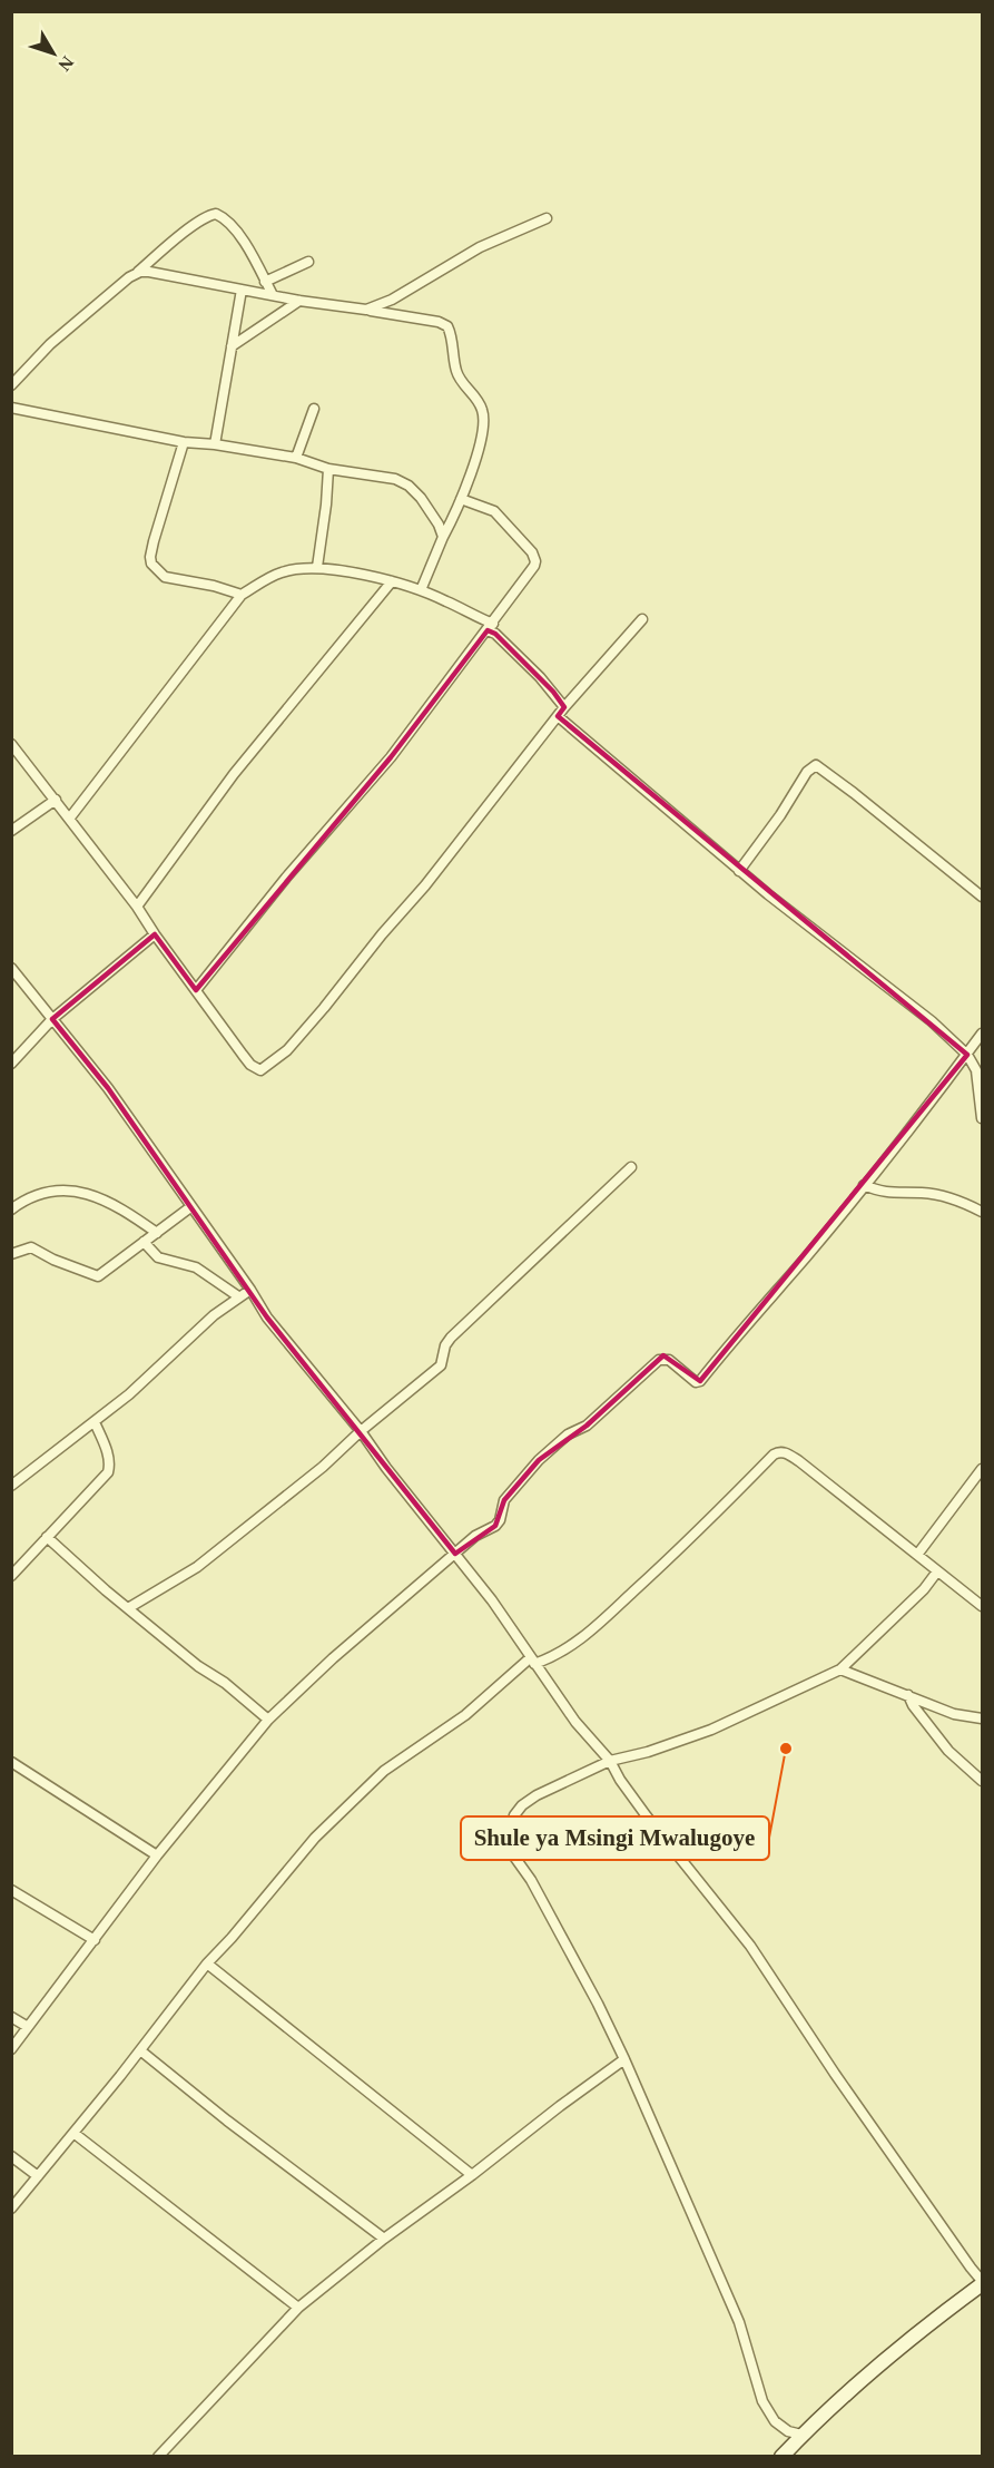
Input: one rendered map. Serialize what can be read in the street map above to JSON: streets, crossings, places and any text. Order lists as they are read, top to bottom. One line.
{"places":["Shule ya Msingi Mwalugoye"],"north":"bottom right"}
